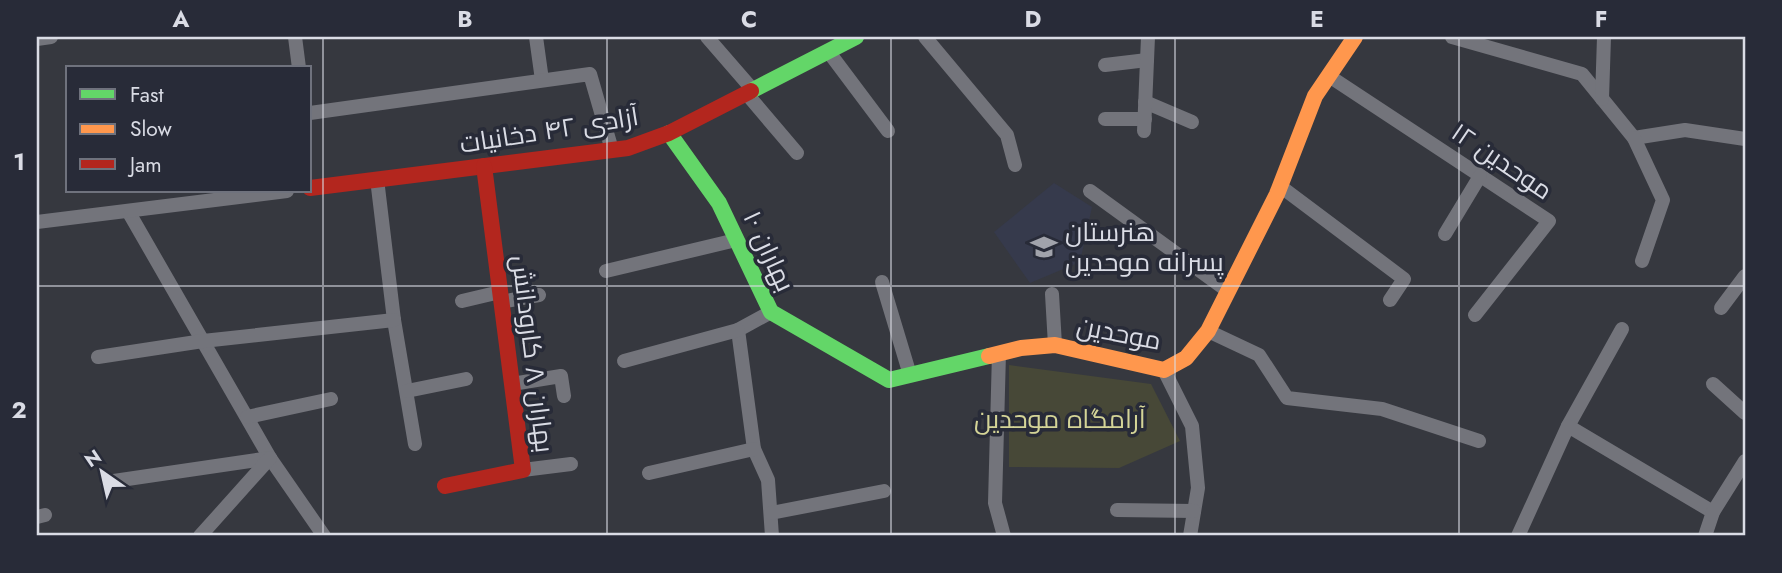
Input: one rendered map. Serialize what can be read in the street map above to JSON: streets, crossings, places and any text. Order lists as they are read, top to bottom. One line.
{"streets":{"street":["آزادی ۴۲ دخانیات","موحدین ۱۲","بهاران ۱۰","موحدین","بهاران ۸ کارودانش"]},"crossings":[["آزادی ۴۲ دخانیات","بهاران ۱۰"],["آزادی ۴۲ دخانیات","بهاران ۸ کارودانش"],["موحدین ۱۲","موحدین"],["بهاران ۱۰","موحدین"]],"parks":["آرامگاه موحدین"],"places":{"school or university":["هنرستان پسرانه موحدین"]},"legend":["Fast","Slow","Jam"],"north":"top left","grid":{"columns":["A","B","C","D","E","F"],"rows":["1","2"]}}
